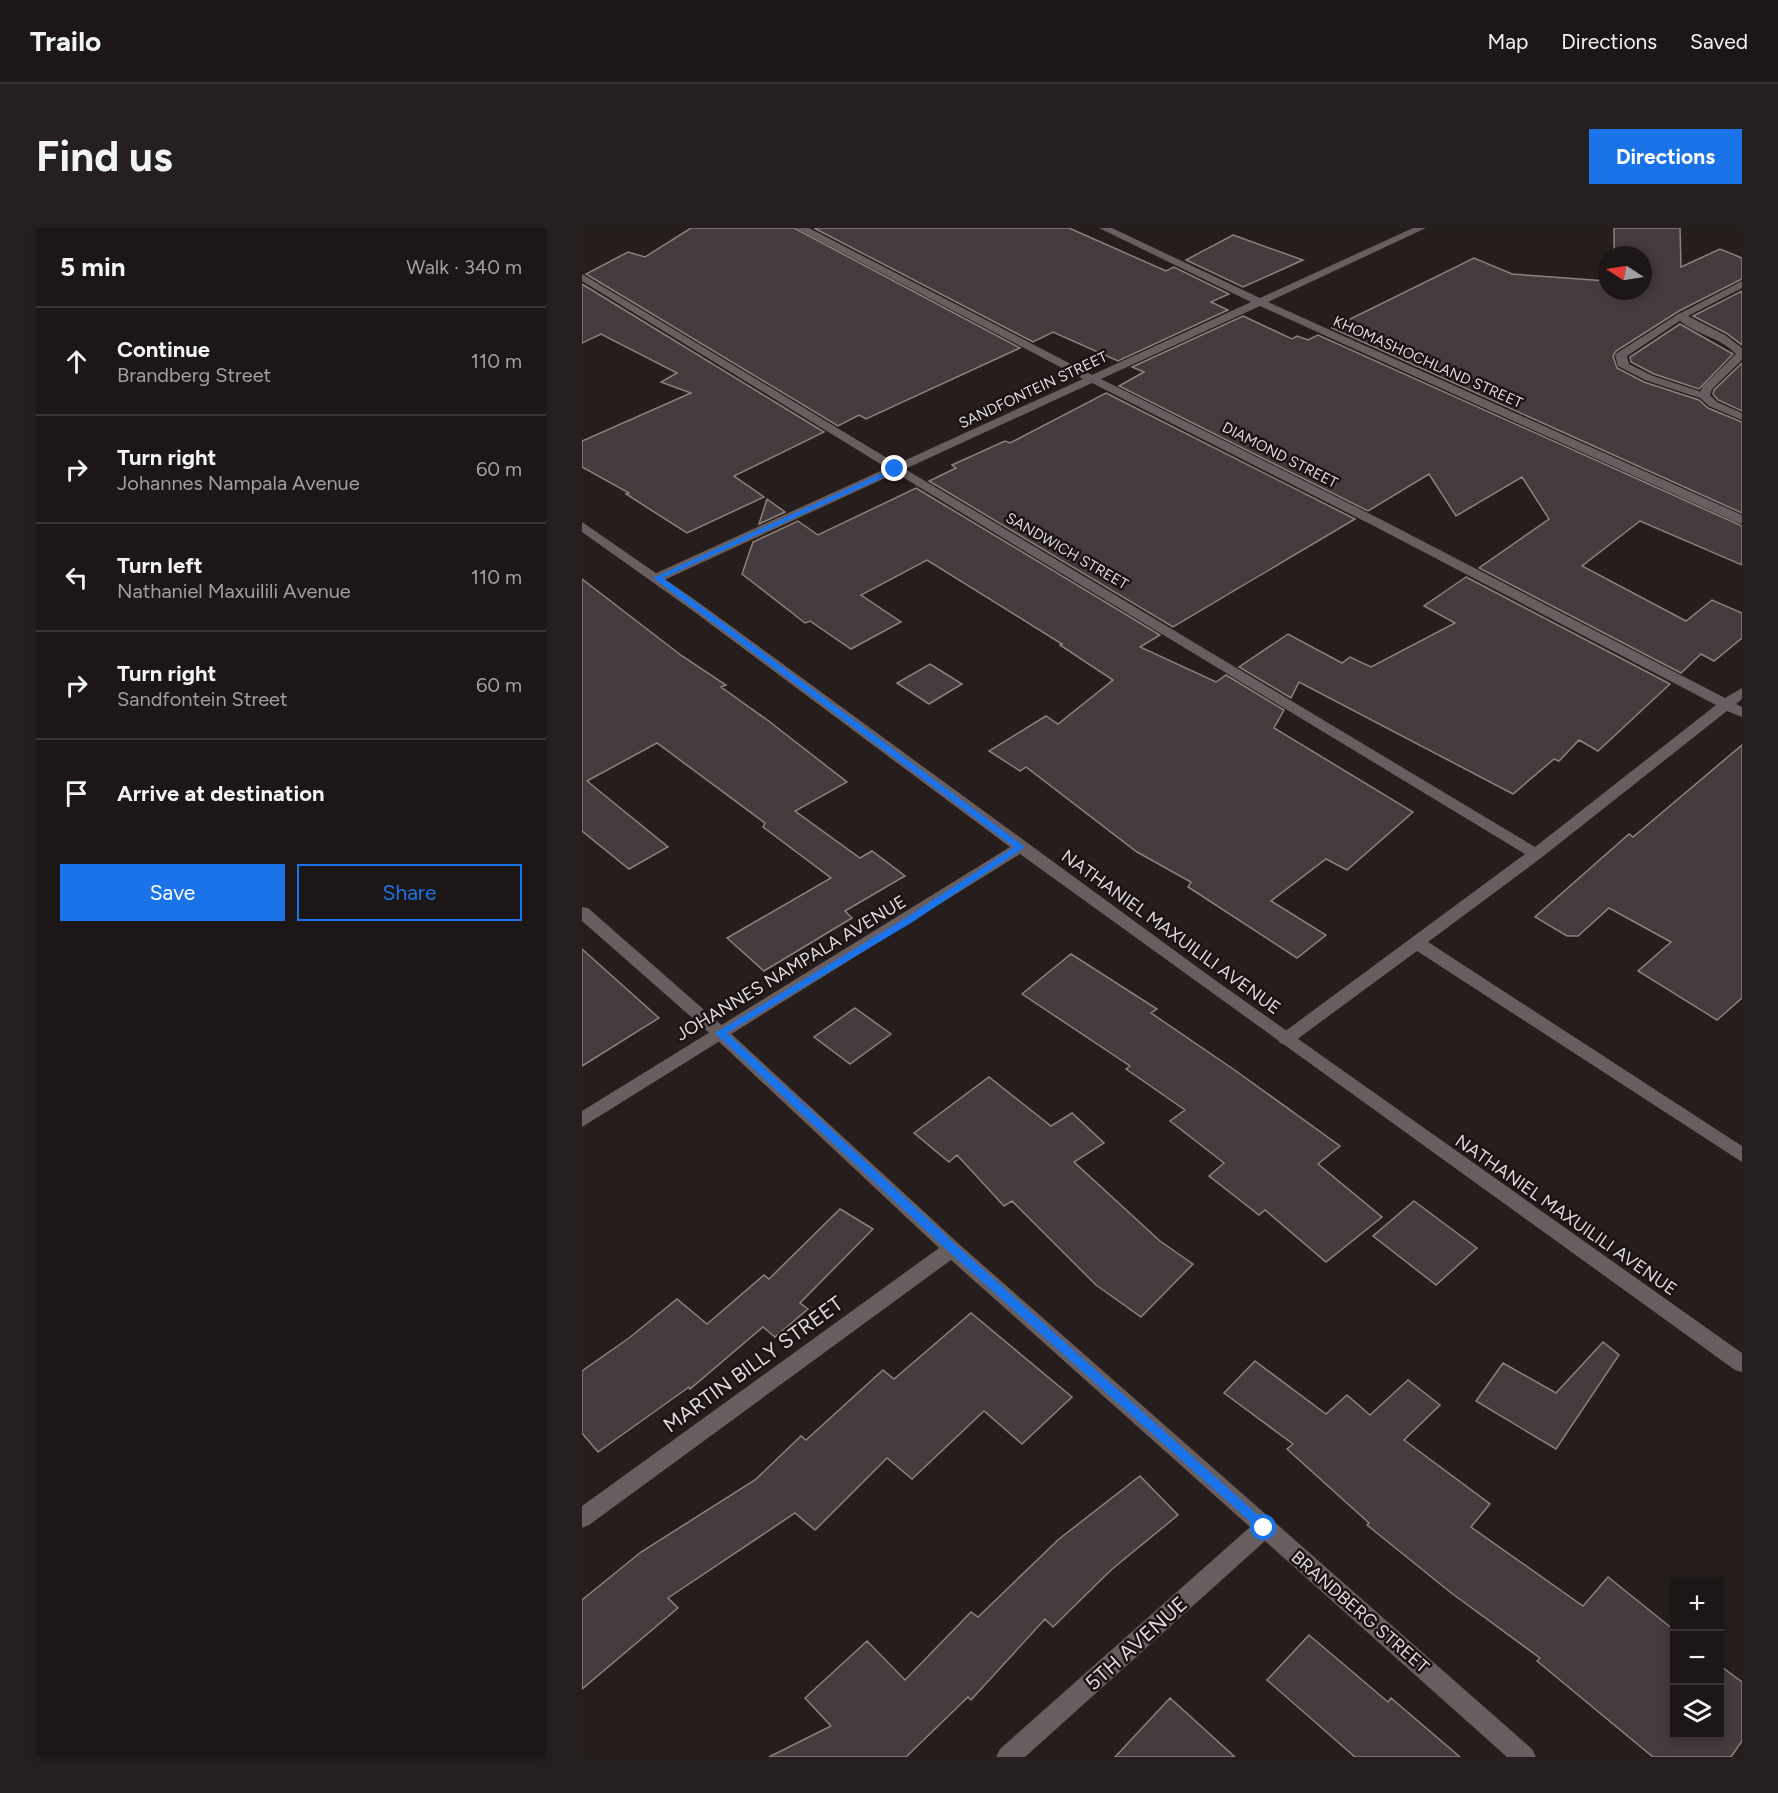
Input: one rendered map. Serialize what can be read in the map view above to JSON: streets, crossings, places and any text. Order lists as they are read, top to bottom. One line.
{"streets":{"street":["KHOMASHOCHLAND STREET","SANDFONTEIN STREET","DIAMOND STREET","SANDWICH STREET","NATHANIEL MAXUILILI AVENUE","JOHANNES NAMPALA AVENUE","MARTIN BILLY STREET","BRANDBERG STREET","5TH AVENUE"]},"crossings":[["KHOMASHOCHLAND STREET","SANDFONTEIN STREET"],["SANDFONTEIN STREET","DIAMOND STREET"],["SANDFONTEIN STREET","SANDWICH STREET"],["SANDFONTEIN STREET","NATHANIEL MAXUILILI AVENUE"],["NATHANIEL MAXUILILI AVENUE","JOHANNES NAMPALA AVENUE"],["JOHANNES NAMPALA AVENUE","BRANDBERG STREET"],["MARTIN BILLY STREET","BRANDBERG STREET"],["BRANDBERG STREET","5TH AVENUE"]],"north":"left","page":{"header":"Trailo","nav":["Map","Directions","Saved"],"buttons":["Directions",["Save","Share"]],"title":"Find us","heading":["5 min","Walk · 340 m"],"list":[["Continue","Brandberg Street","110 m"],["Turn right","Johannes Nampala Avenue","60 m"],["Turn left","Nathaniel Maxuilili Avenue","110 m"],["Turn right","Sandfontein Street","60 m"],"Arrive at destination"],"map_buttons":["+","−"]}}
